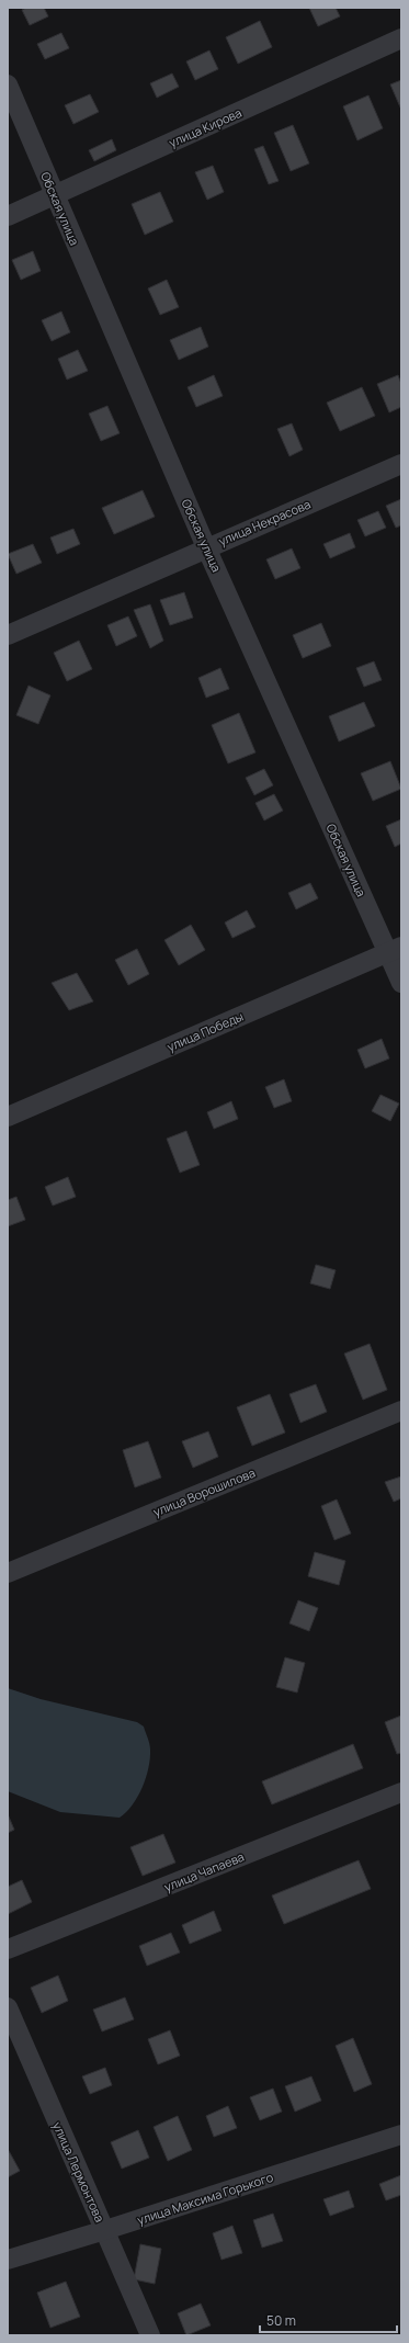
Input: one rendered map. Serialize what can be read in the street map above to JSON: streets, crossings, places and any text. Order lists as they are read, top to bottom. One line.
{"streets":{"street":["улица Кирова","Обская улица","улица Некрасова","улица Победы","улица Ворошилова","улица Чапаева","улица Лермонтова","улица Максима Горького"]},"crossings":[["улица Кирова","Обская улица"],["Обская улица","улица Некрасова"],["Обская улица","улица Победы"],["улица Лермонтова","улица Максима Горького"]],"scale_bar":"50 m"}
